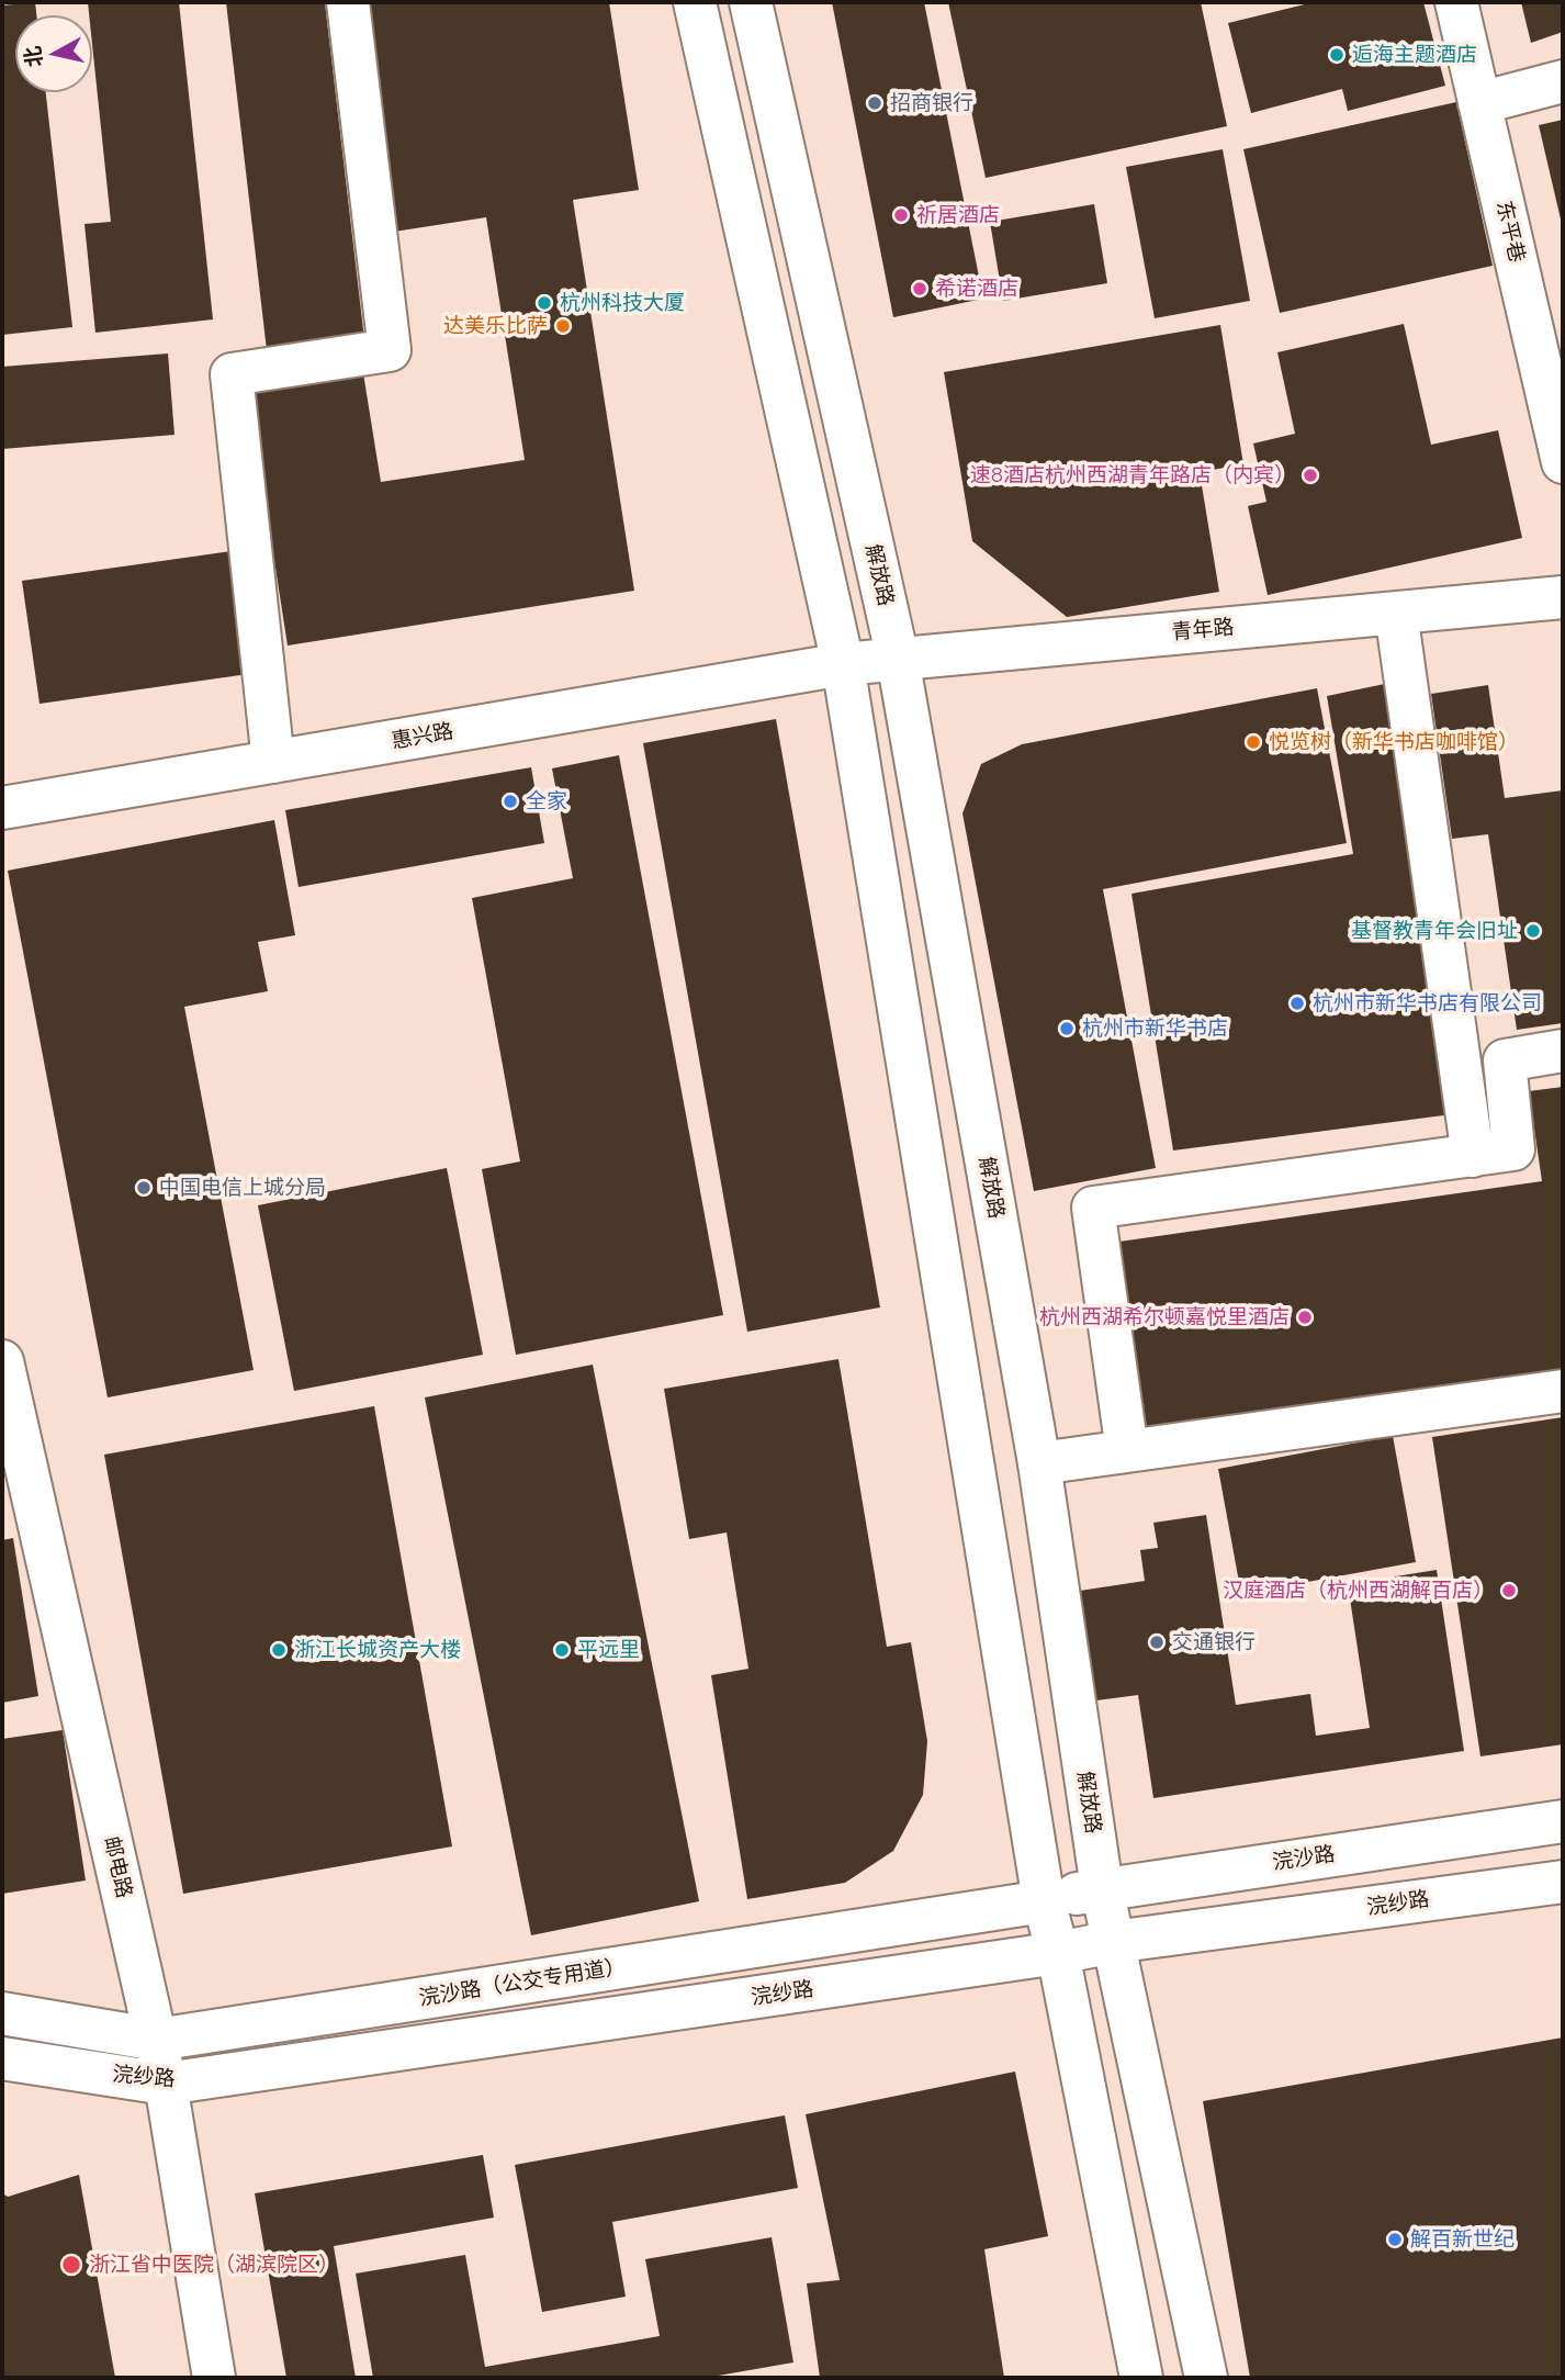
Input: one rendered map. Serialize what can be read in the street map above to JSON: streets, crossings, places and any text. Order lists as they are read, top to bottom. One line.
{"streets":{"main road":["东平巷","解放路","青年路","惠兴路","浣沙路","邮电路","浣纱路","浣沙路（公交专用道）"]},"crossings":[["解放路","青年路"],["解放路","浣沙路"],["解放路","浣纱路"],["青年路","惠兴路"],["浣沙路","浣沙路（公交专用道）"],["邮电路","浣纱路"],["邮电路","浣沙路（公交专用道）"]],"places":["逅海主题酒店","招商银行","祈居酒店","希诺酒店","杭州科技大厦","达美乐比萨","速8酒店杭州西湖青年路店（内宾）","悦览树（新华书店咖啡馆）","全家","基督教青年会旧址","杭州市新华书店有限公司","杭州市新华书店","中国电信上城分局","杭州西湖希尔顿嘉悦里酒店","汉庭酒店（杭州西湖解百店）","交通银行","浙江长城资产大楼","平远里","解百新世纪","浙江省中医院（湖滨院区）"],"north":"left"}
